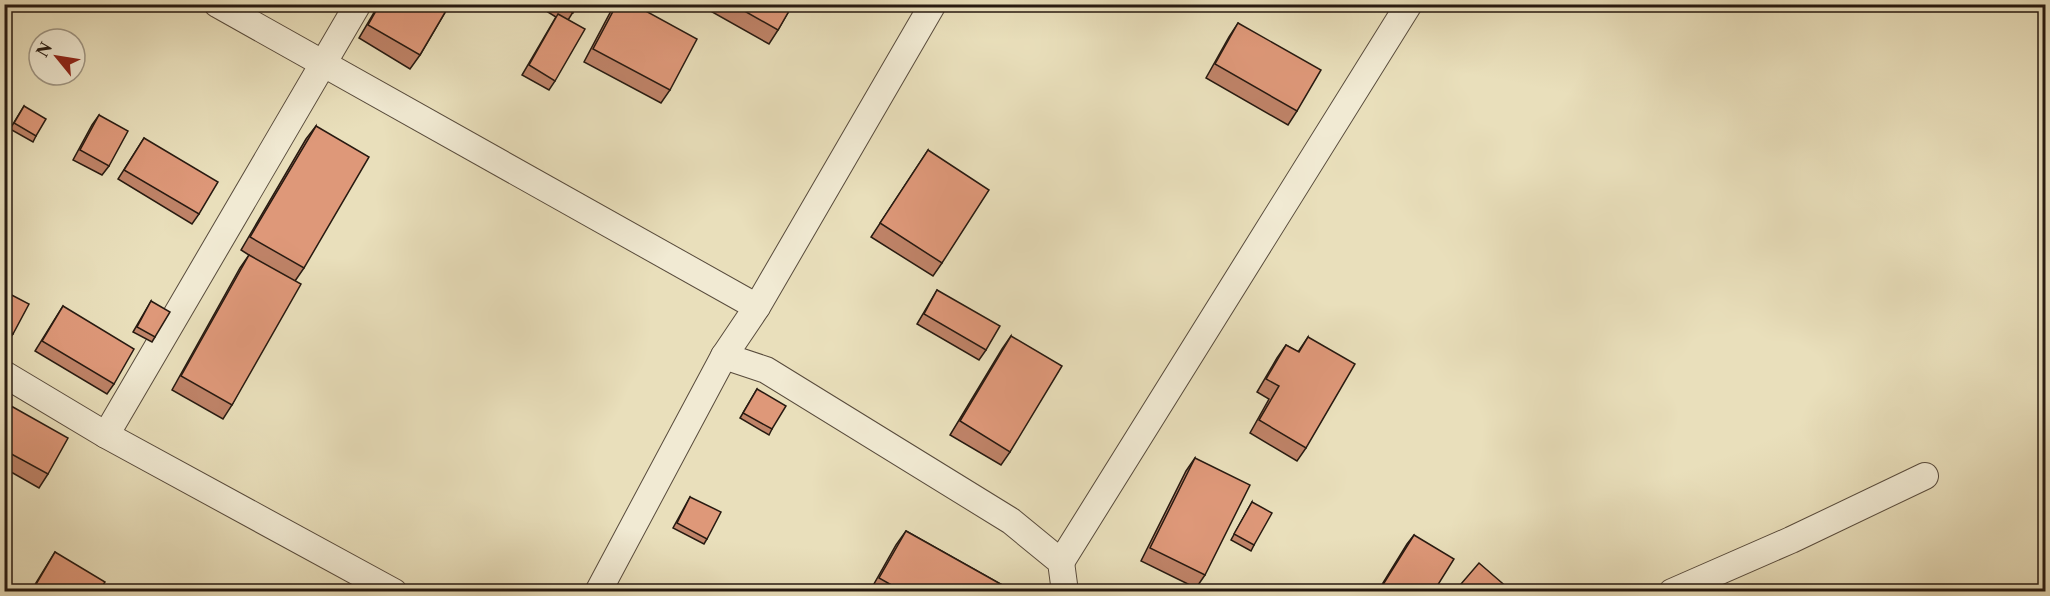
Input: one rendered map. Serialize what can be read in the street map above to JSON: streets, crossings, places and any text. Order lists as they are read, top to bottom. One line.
{"north":"top left"}
